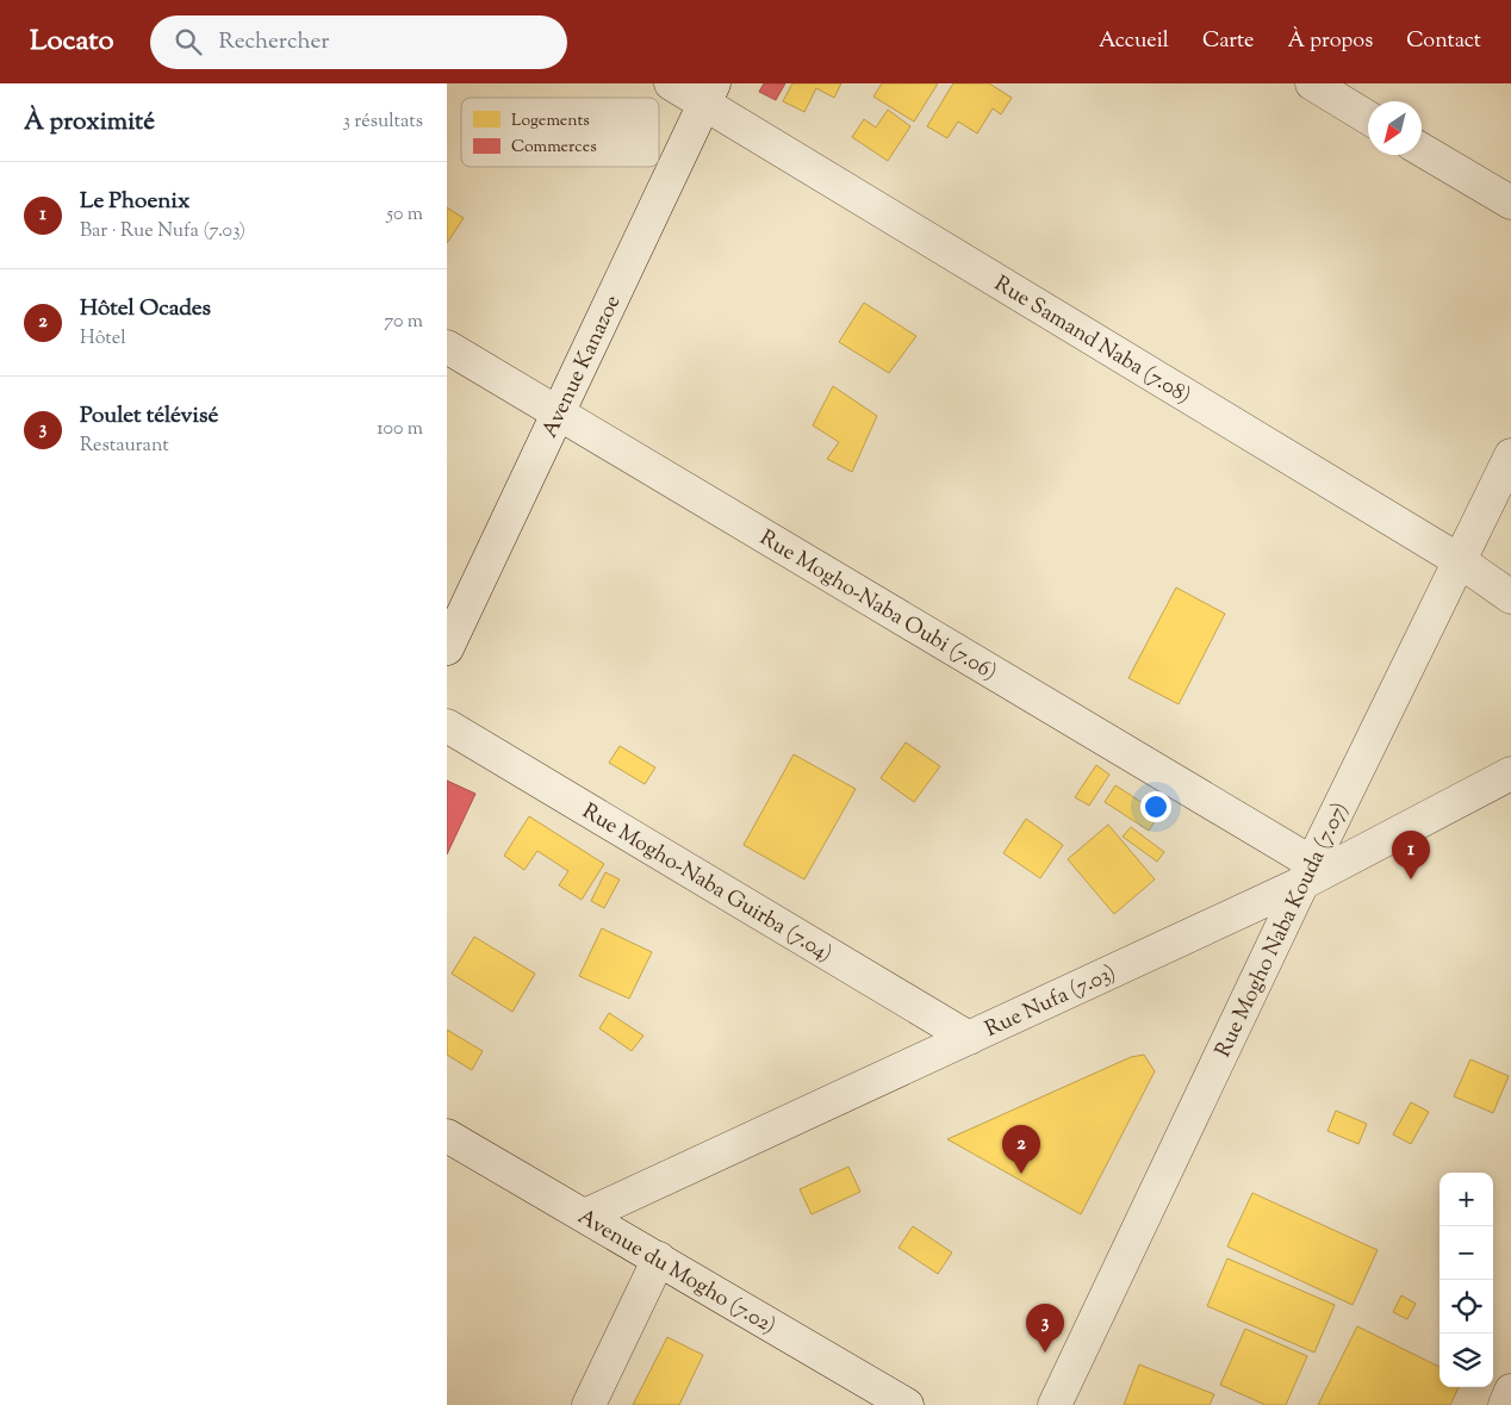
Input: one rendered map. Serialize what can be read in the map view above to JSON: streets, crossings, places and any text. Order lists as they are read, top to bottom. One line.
{"streets":{"street":["Rue Samand Naba (7.08)","Avenue Kanazoe","Rue Mogho-Naba Oubi (7.06)","Rue Mogho-Naba Guirba (7.04)","Rue Mogho Naba Kouda (7.07)","Rue Nufa (7.03)","Avenue du Mogho (7.02)"]},"crossings":[["Rue Samand Naba (7.08)","Avenue Kanazoe"],["Rue Samand Naba (7.08)","Rue Mogho Naba Kouda (7.07)"],["Avenue Kanazoe","Rue Mogho-Naba Oubi (7.06)"],["Rue Mogho-Naba Oubi (7.06)","Rue Mogho Naba Kouda (7.07)"],["Rue Mogho-Naba Oubi (7.06)","Rue Nufa (7.03)"],["Rue Mogho-Naba Guirba (7.04)","Rue Nufa (7.03)"],["Rue Mogho Naba Kouda (7.07)","Rue Nufa (7.03)"],["Rue Nufa (7.03)","Avenue du Mogho (7.02)"]],"legend":["Logements","Commerces"],"north":"bottom left","page":{"header":"Locato","search":"Rechercher","nav":["Accueil","Carte","À propos","Contact"],"heading":["À proximité","3 résultats"],"list":[{"mark":"1","name":"Le Phoenix","note":"Bar · Rue Nufa (7.03)","value":"50 m"},{"mark":"2","name":"Hôtel Ocades","note":"Hôtel","value":"70 m"},{"mark":"3","name":"Poulet télévisé","note":"Restaurant","value":"100 m"}],"pins":["1","2","3"],"map_buttons":["+","−"]}}
